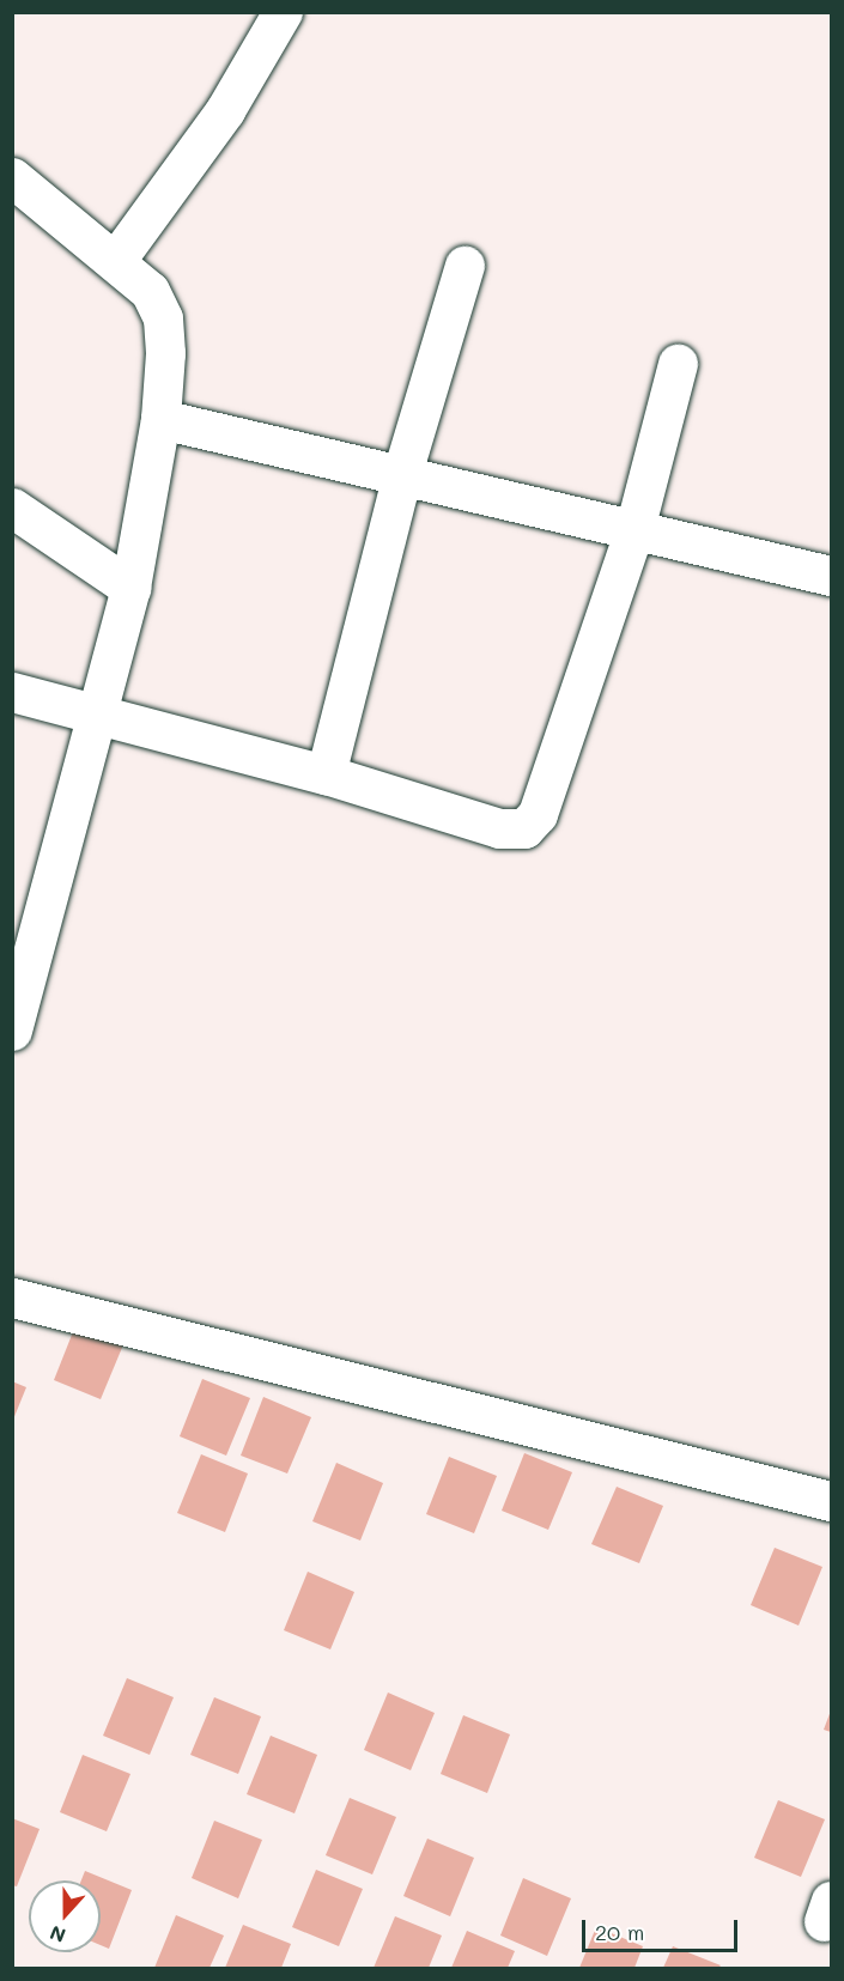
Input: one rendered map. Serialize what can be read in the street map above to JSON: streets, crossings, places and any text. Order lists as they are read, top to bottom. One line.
{"scale_bar":"20 m","north":"bottom"}
